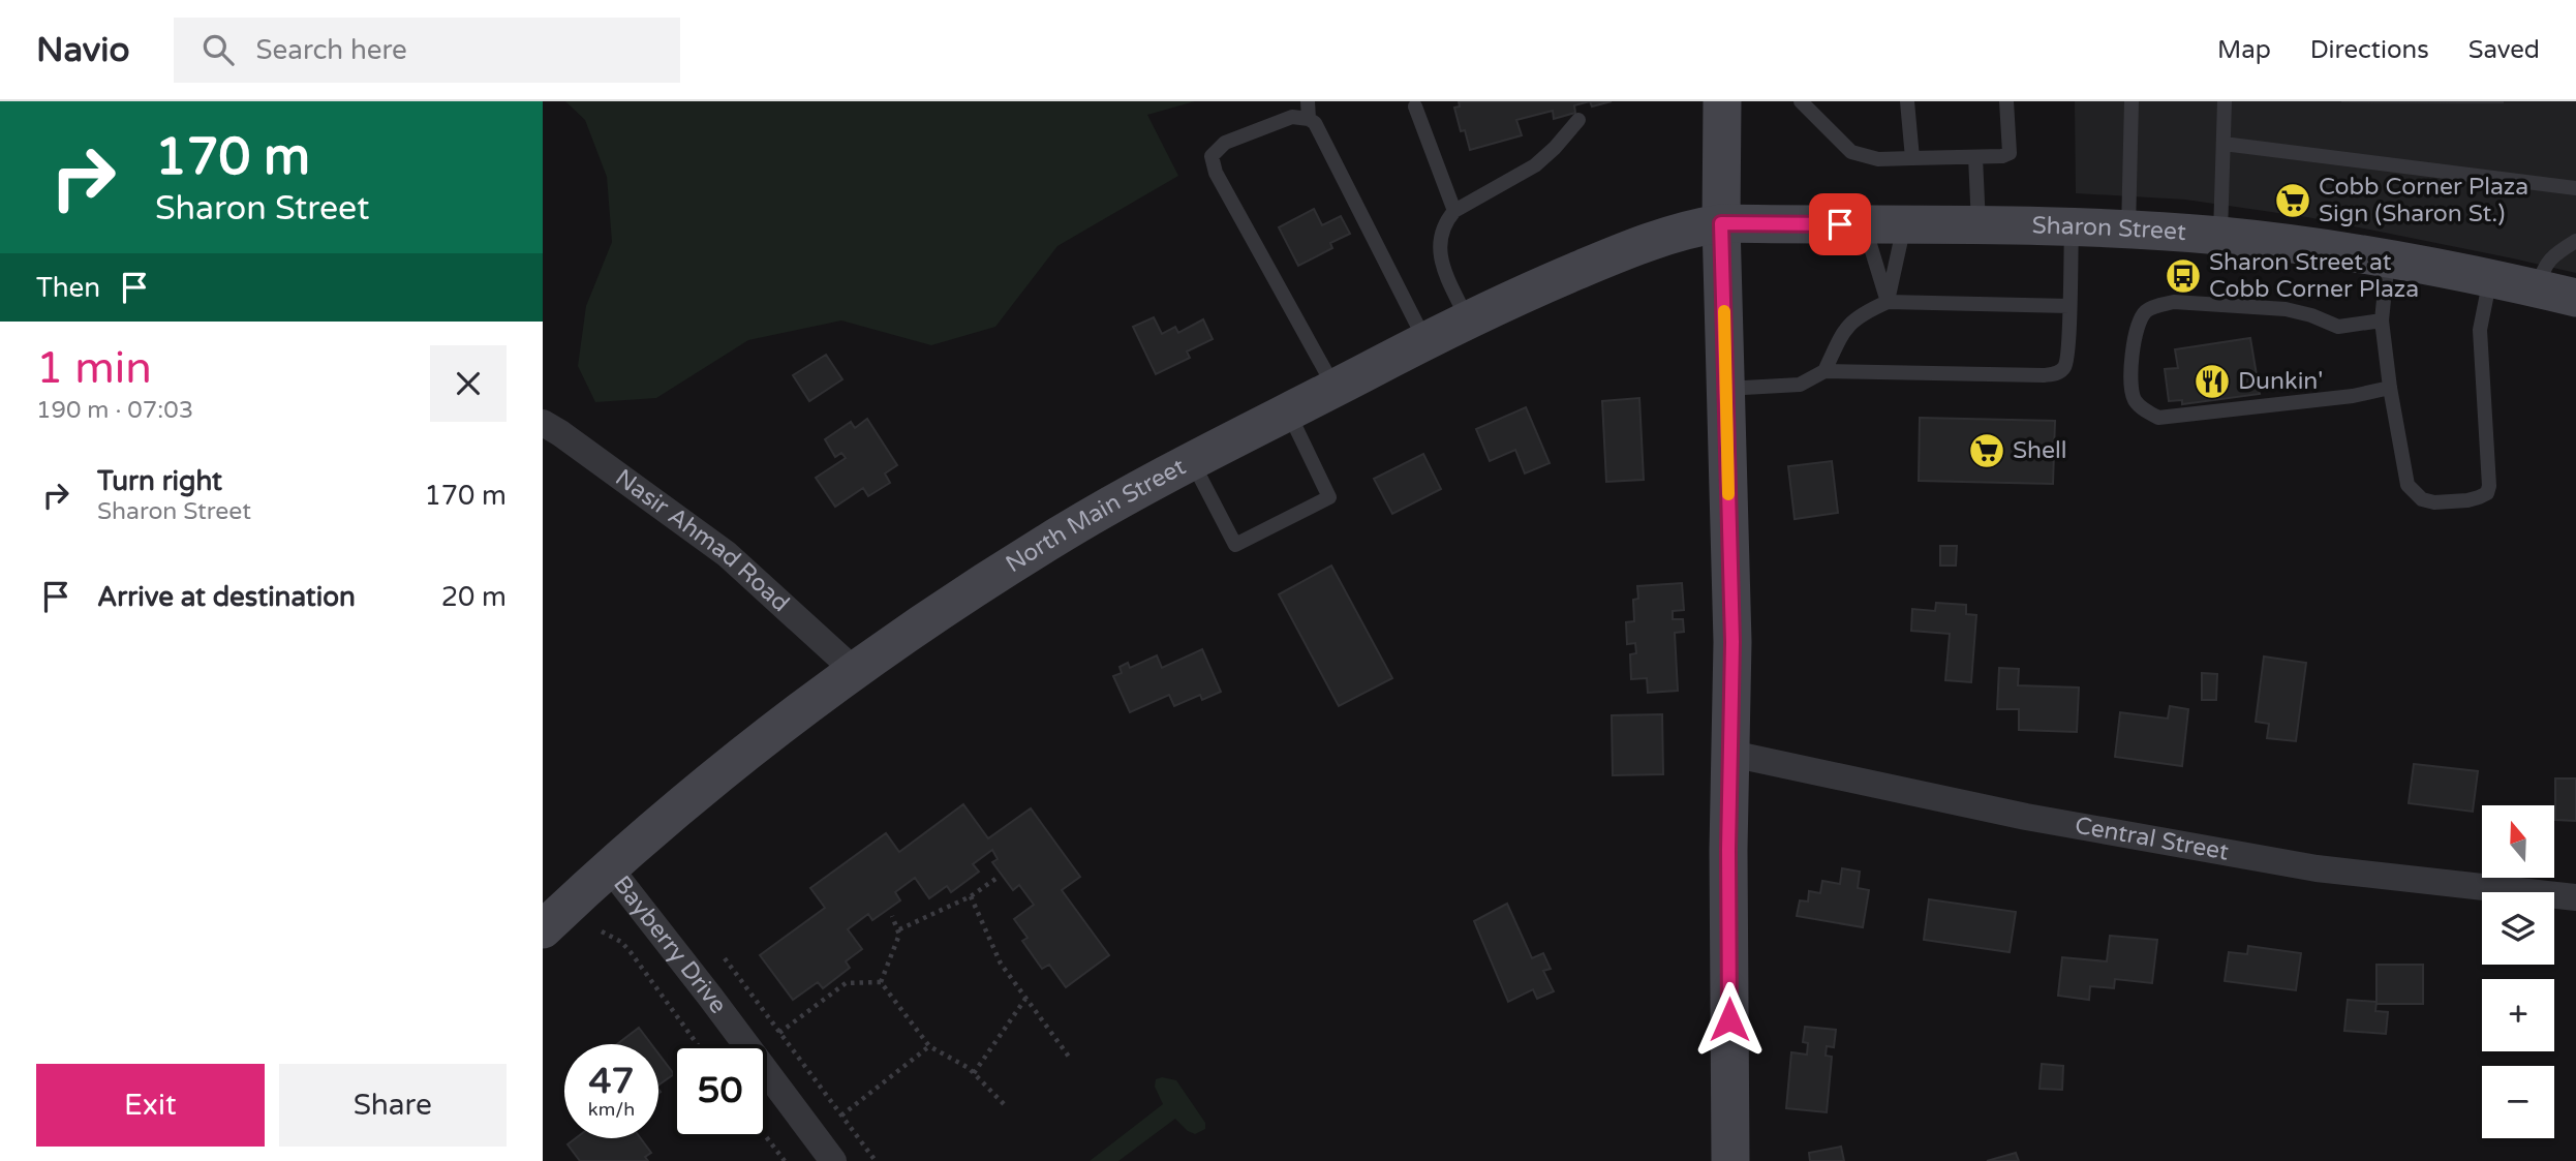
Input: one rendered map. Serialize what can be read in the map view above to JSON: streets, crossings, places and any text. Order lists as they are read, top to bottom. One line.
{"streets":{"main road":["Sharon Street","North Main Street"],"street":["Nasir Ahmad Road","Central Street","Bayberry Drive"]},"crossings":[["Sharon Street","North Main Street"],["North Main Street","Nasir Ahmad Road"],["North Main Street","Bayberry Drive"]],"places":{"supermarket":["Cobb Corner Plaza Sign (Sharon St.)","Shell"],"bus stop":["Sharon Street at Cobb Corner Plaza"],"restaurant":["Dunkin'"]},"north":"top","page":{"header":"Navio","search":"Search here","nav":["Map","Directions","Saved"],"turn":["170 m","Sharon Street"],"then":"Then","heading":["1 min","190 m · 07:03"],"list":[{"name":"Turn right","note":"Sharon Street","value":"170 m"},{"name":"Arrive at destination","value":"20 m"}],"map_buttons":["+","−"],"speed":"47 km/h","limit":"50","buttons":["Exit","Share"]}}
